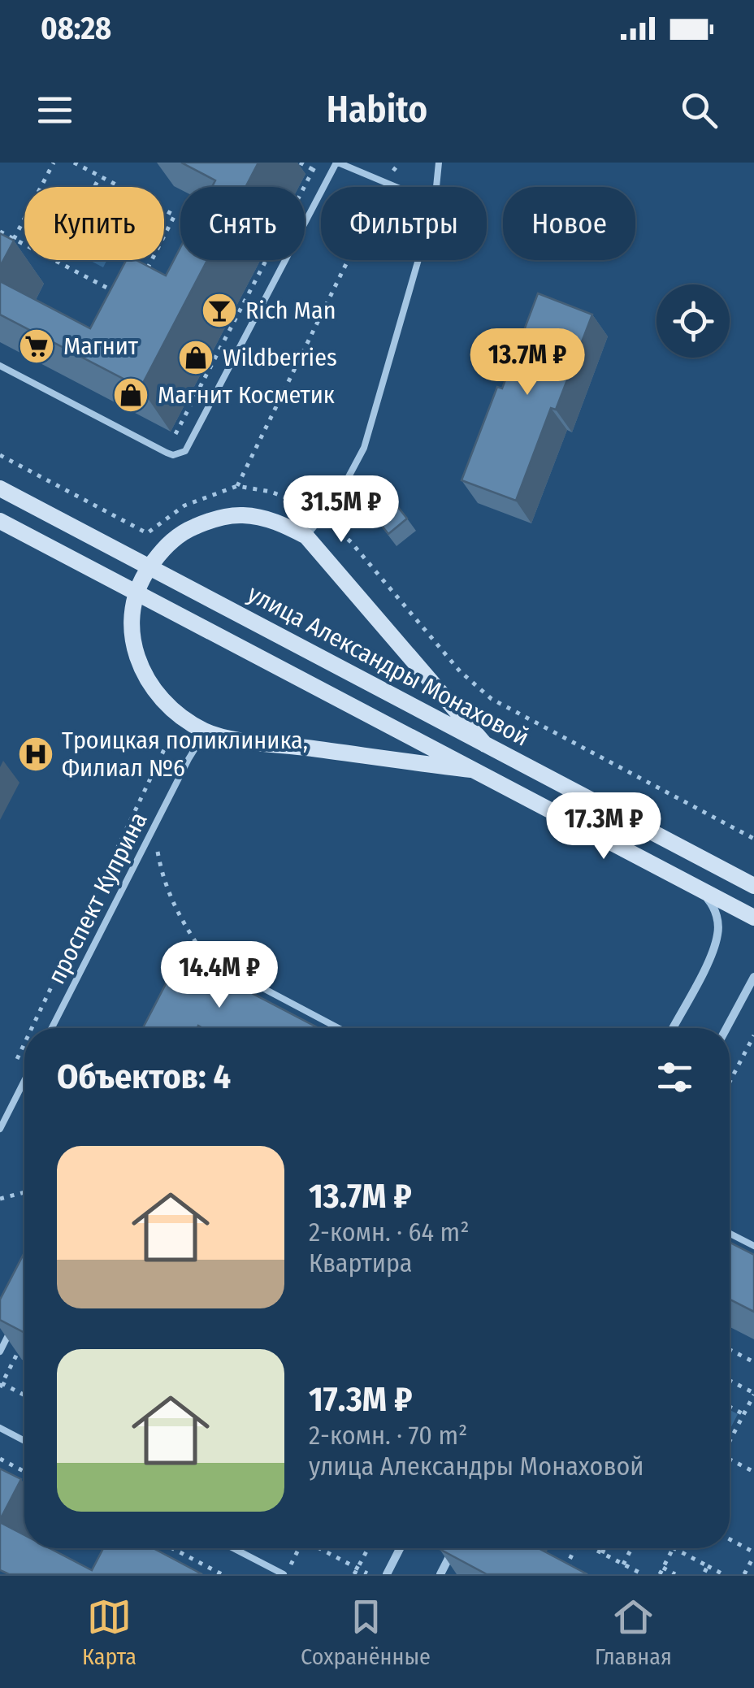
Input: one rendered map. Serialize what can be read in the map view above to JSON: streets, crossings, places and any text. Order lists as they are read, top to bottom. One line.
{"streets":{"main road":["улица Александры Монаховой"],"lane":["проспект Куприна"]},"places":{"bar":["Rich Man"],"supermarket":["Магнит"],"shop":["Wildberries","Магнит Косметик"],"hospital":["Троицкая поликлиника, Филиал №6"]},"page":{"status":"08:28","header":"Habito","chip":["Купить","Снять","Фильтры","Новое"],"price":["13.7M ₽","31.5M ₽","17.3M ₽","14.4M ₽"],"heading":"Объектов: 4","list":[{"name":"13.7M ₽","note":"2-комн. · 64 m² · Квартира"},{"name":"17.3M ₽","note":"2-комн. · 70 m² · улица Александры Монаховой"}],"tabs":["Карта","Сохранённые","Главная"]}}
